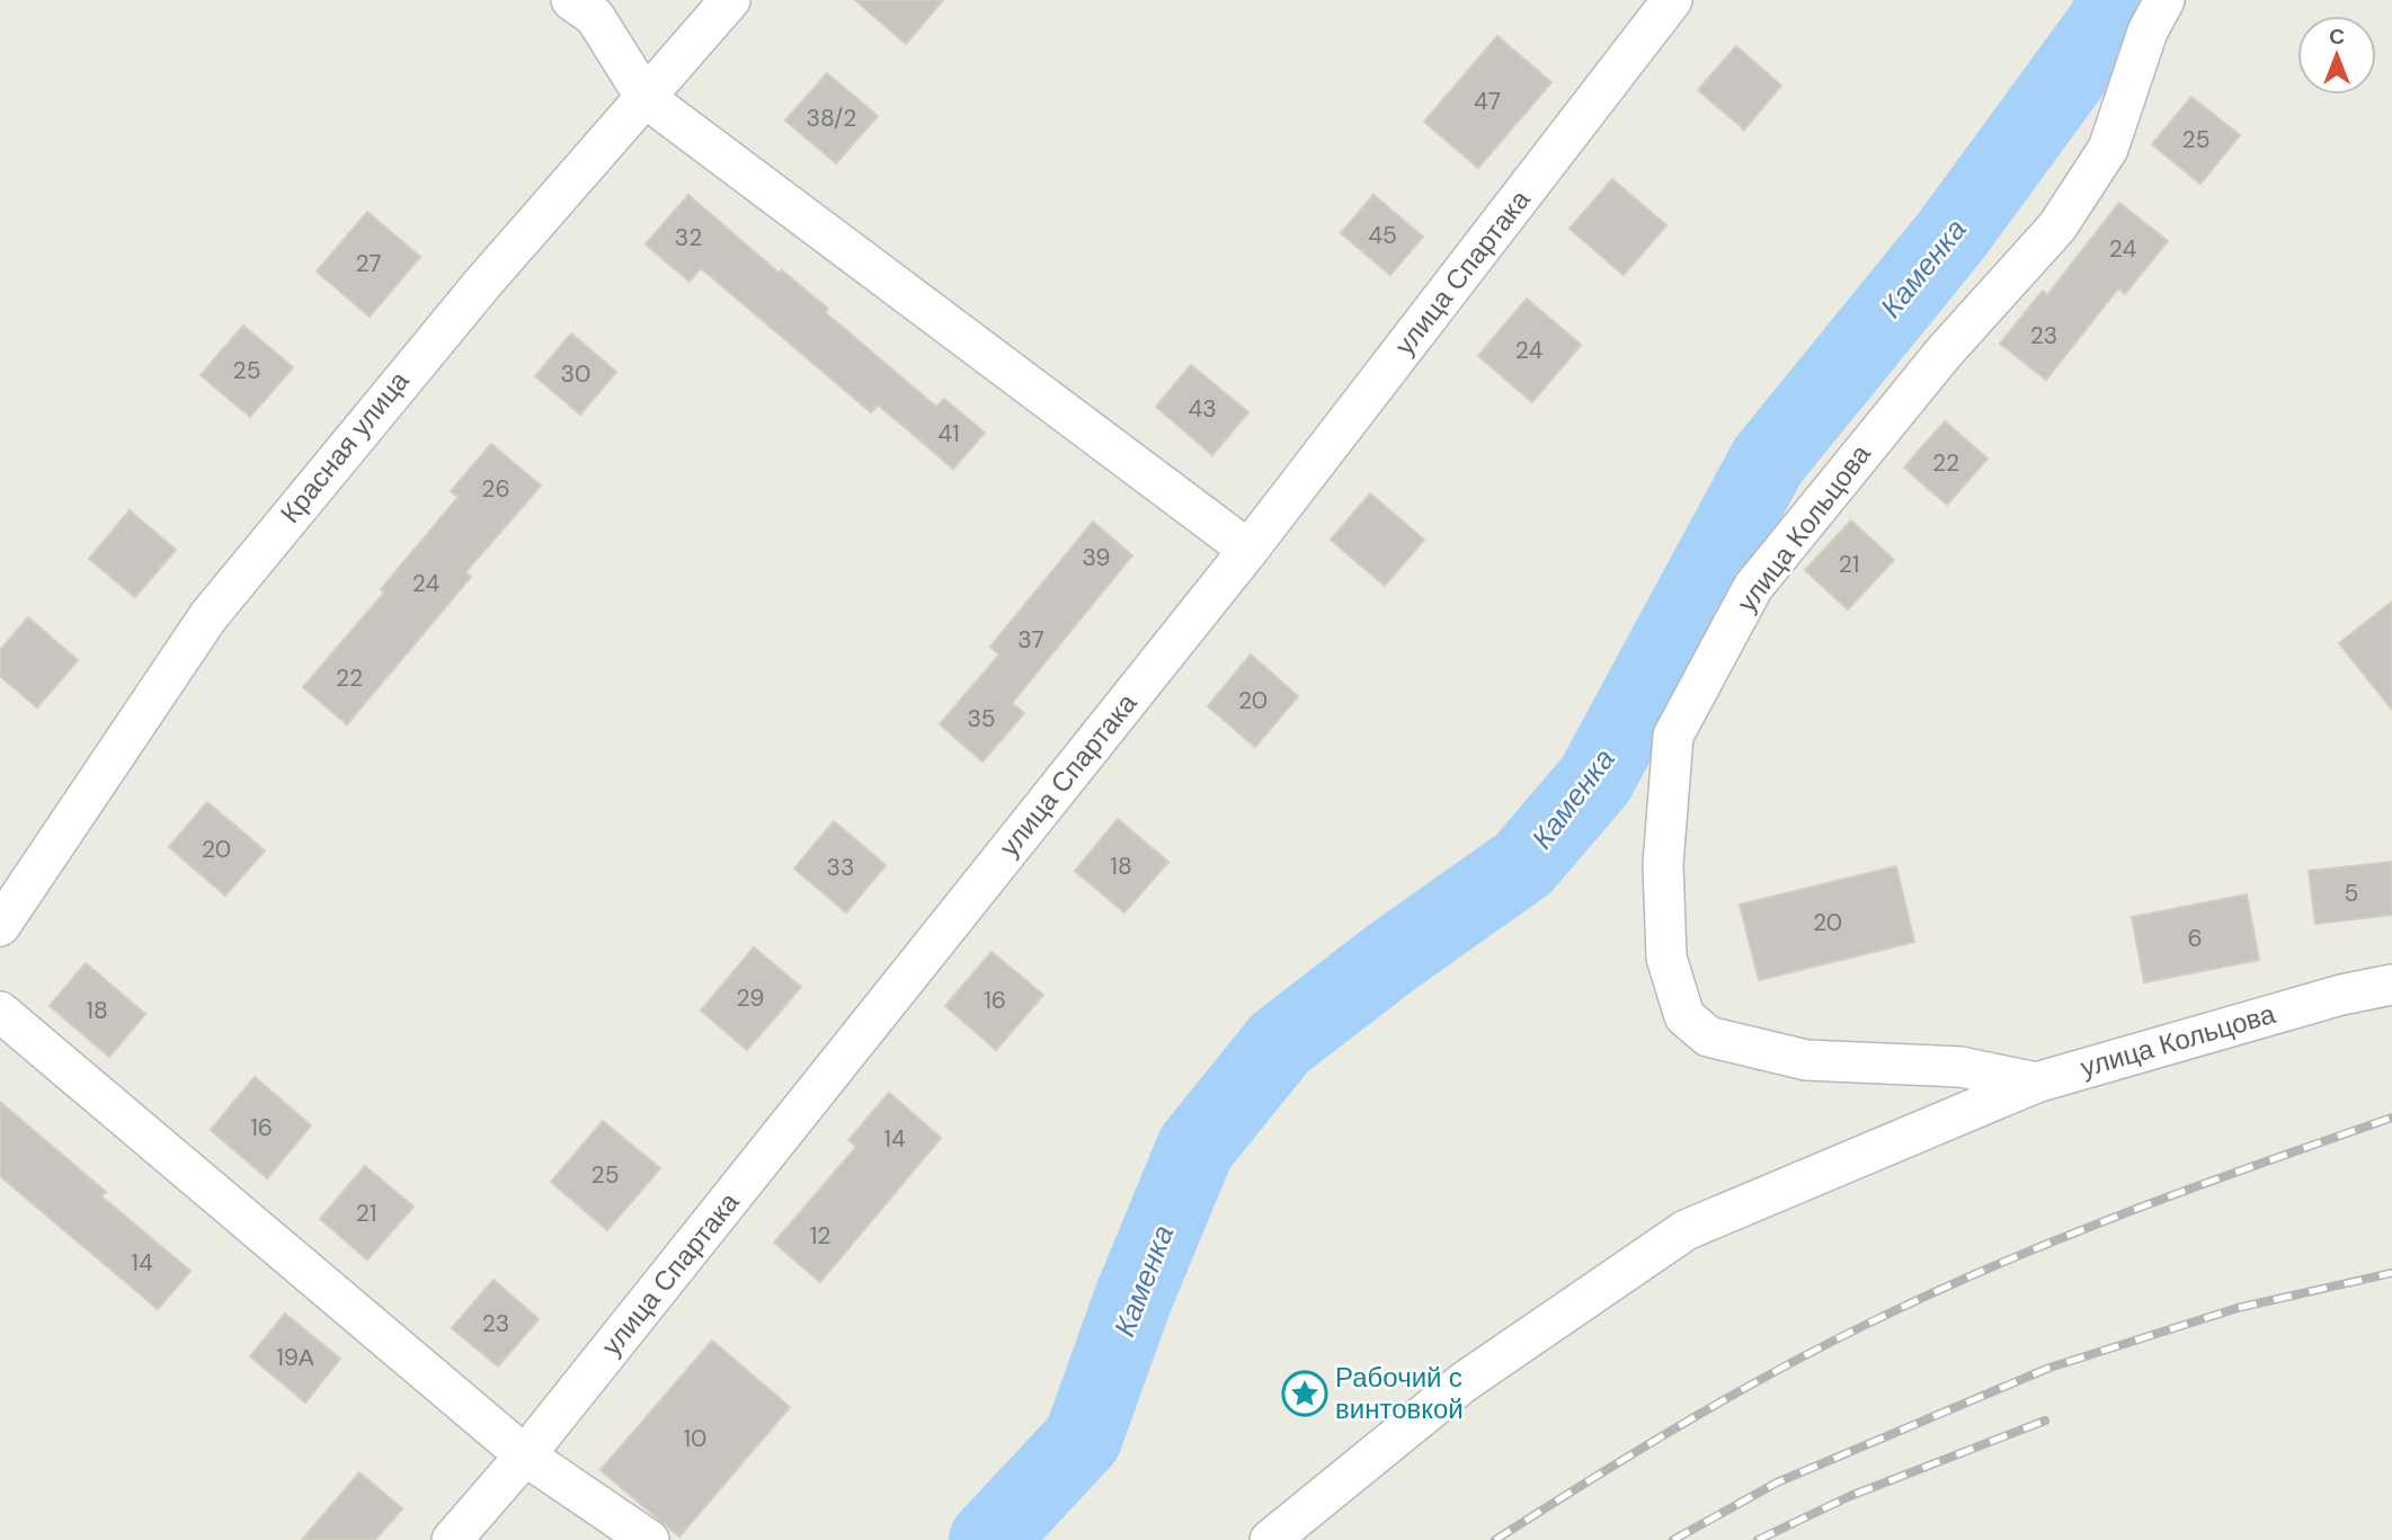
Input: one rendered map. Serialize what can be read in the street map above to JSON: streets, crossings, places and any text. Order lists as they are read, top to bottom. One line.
{"streets":{"street":["улица Спартака","Красная улица","улица Кольцова"]},"water":["Каменка"],"places":{"place":["Рабочий с винтовкой"]},"house_numbers":["47","38/2","25","45","32","24","27","23","24","25","30","43","41","22","26","39","21","24","37","22","20","35","20","18","33","5","20","6","29","16","18","16","14","25","21","12","14","23","19А","10"],"north":"top"}
